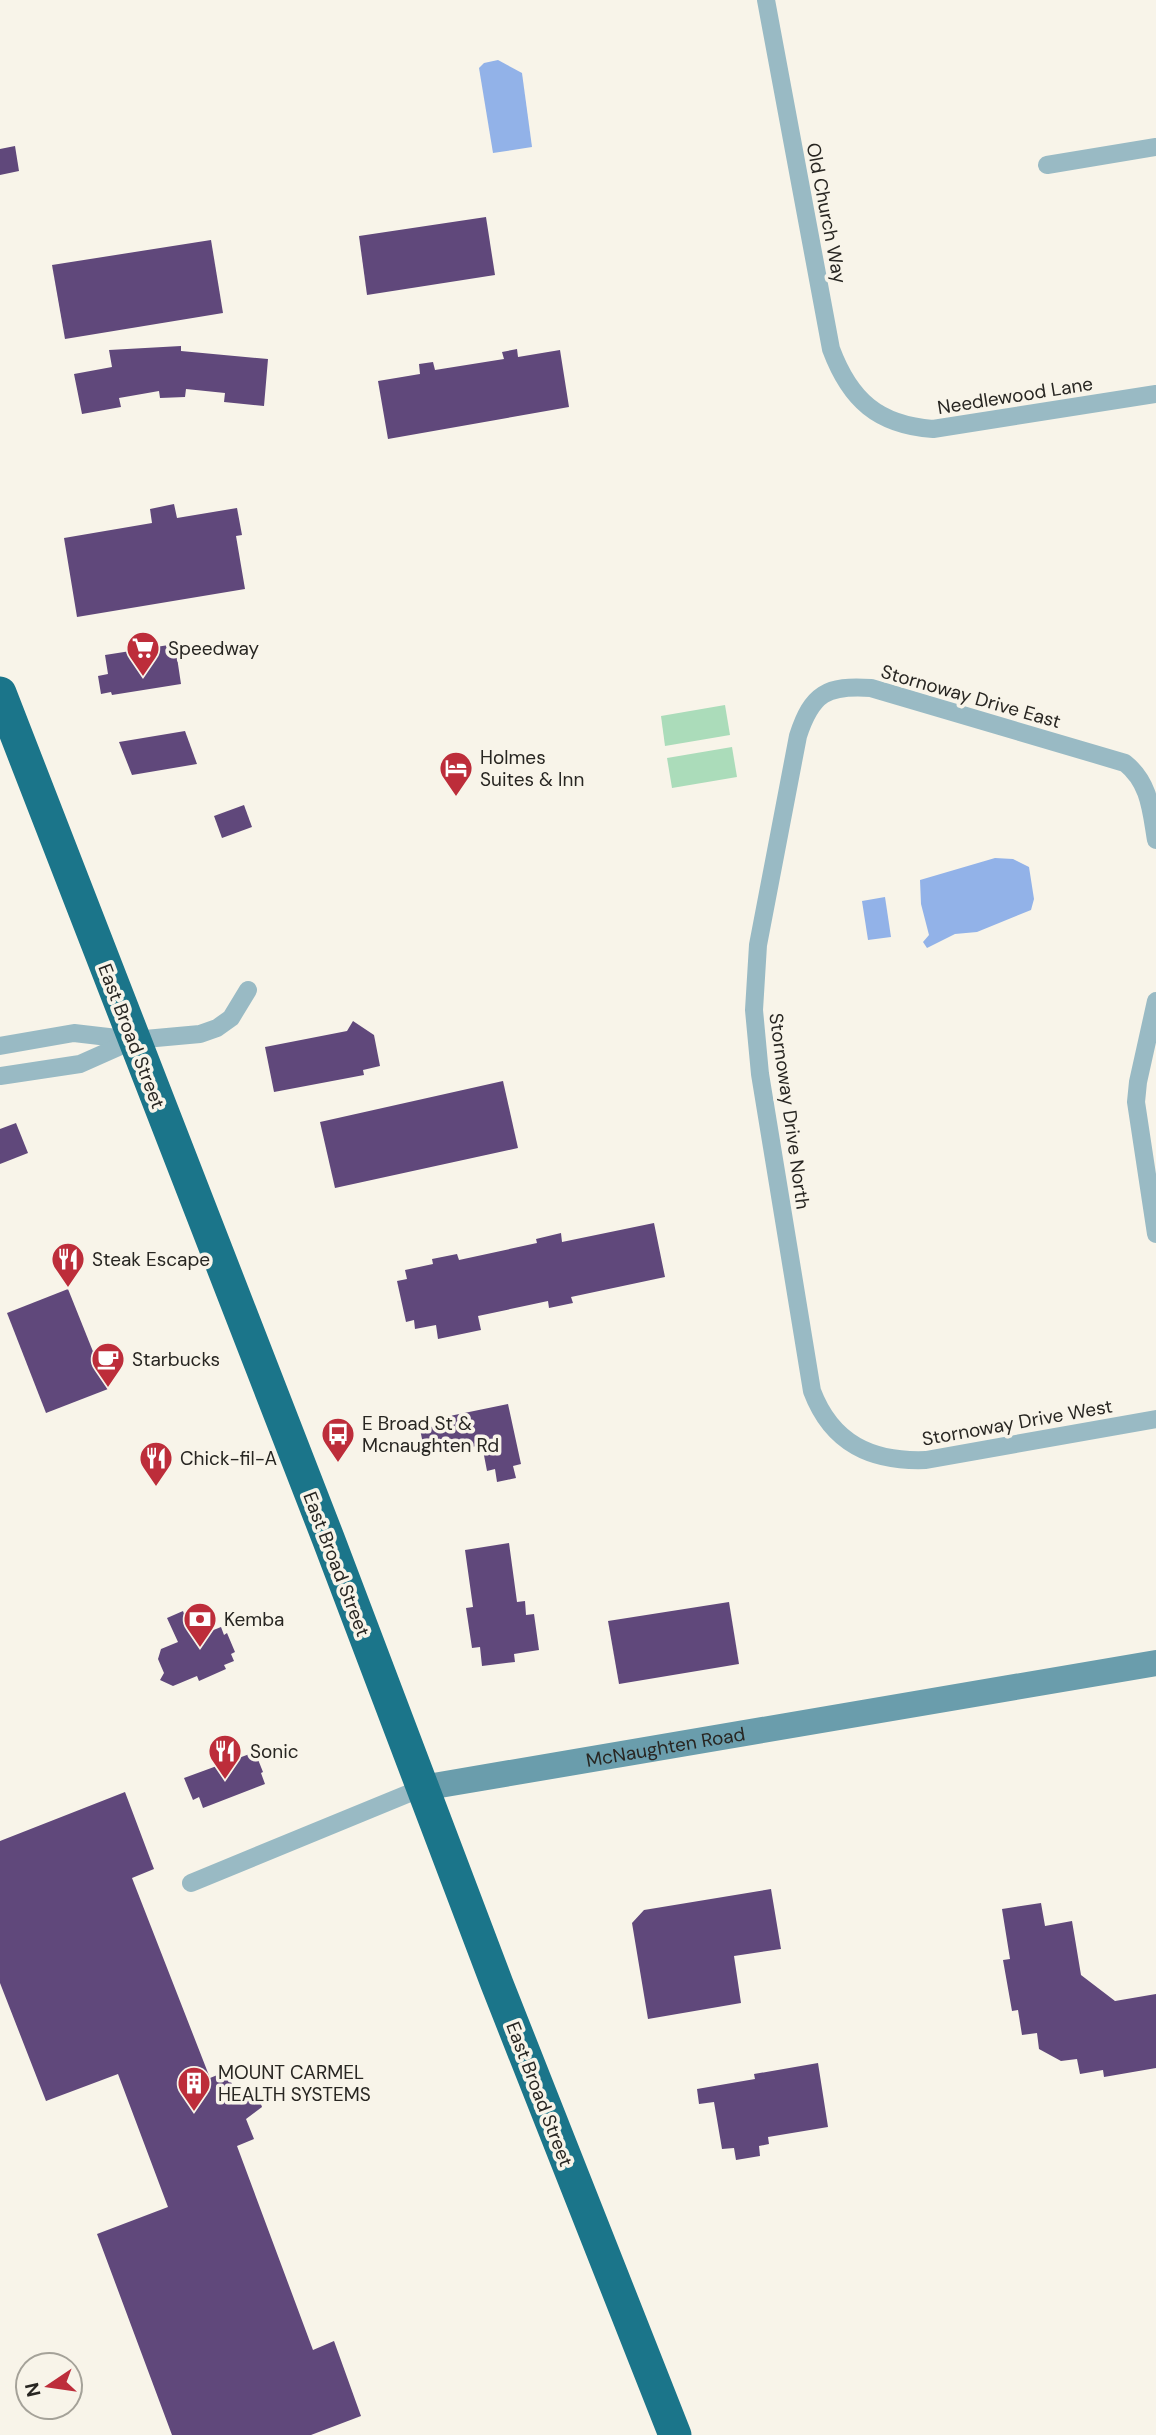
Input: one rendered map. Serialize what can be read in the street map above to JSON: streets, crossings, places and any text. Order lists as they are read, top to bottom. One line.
{"streets":{"highway":["East Broad Street"],"street":["Old Church Way","Needlewood Lane","Stornoway Drive East","Stornoway Drive North","Stornoway Drive West","McNaughten Road"]},"crossings":[["Old Church Way","Needlewood Lane"],["Stornoway Drive East","Stornoway Drive North"],["East Broad Street","McNaughten Road"],["Stornoway Drive North","Stornoway Drive West"]],"places":{"supermarket":["Speedway"],"hotel":["Holmes Suites & Inn"],"restaurant":["Steak Escape","Chick-fil-A","Sonic"],"cafe":["Starbucks"],"bus stop":["E Broad St & Mcnaughten Rd"],"bank":["Kemba"],"building":["MOUNT CARMEL HEALTH SYSTEMS"]},"north":"left"}
